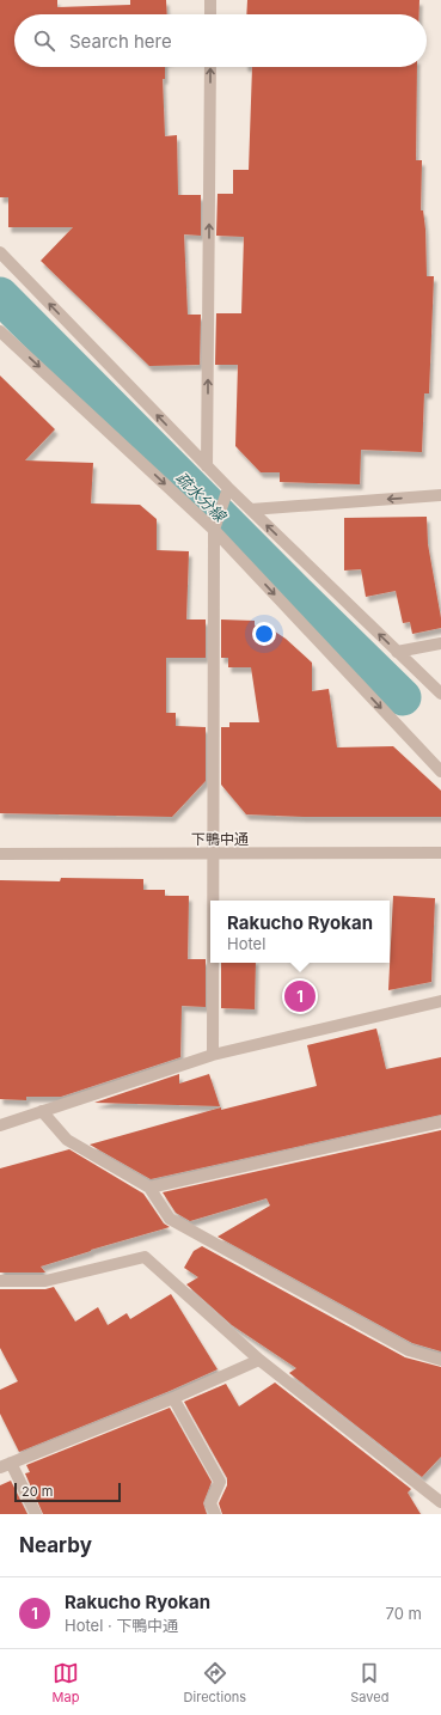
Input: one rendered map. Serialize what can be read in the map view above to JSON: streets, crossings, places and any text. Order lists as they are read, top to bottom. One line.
{"streets":{"street":["下鴨中通"]},"water":["疏水分線"],"scale_bar":"20 m","page":{"search":"Search here","popup":["Rakucho Ryokan","Hotel"],"pins":"1","scale":"20 m","heading":"Nearby","list":[{"mark":"1","name":"Rakucho Ryokan","note":"Hotel · 下鴨中通","value":"70 m"}],"nav":["Map","Directions","Saved"]}}
